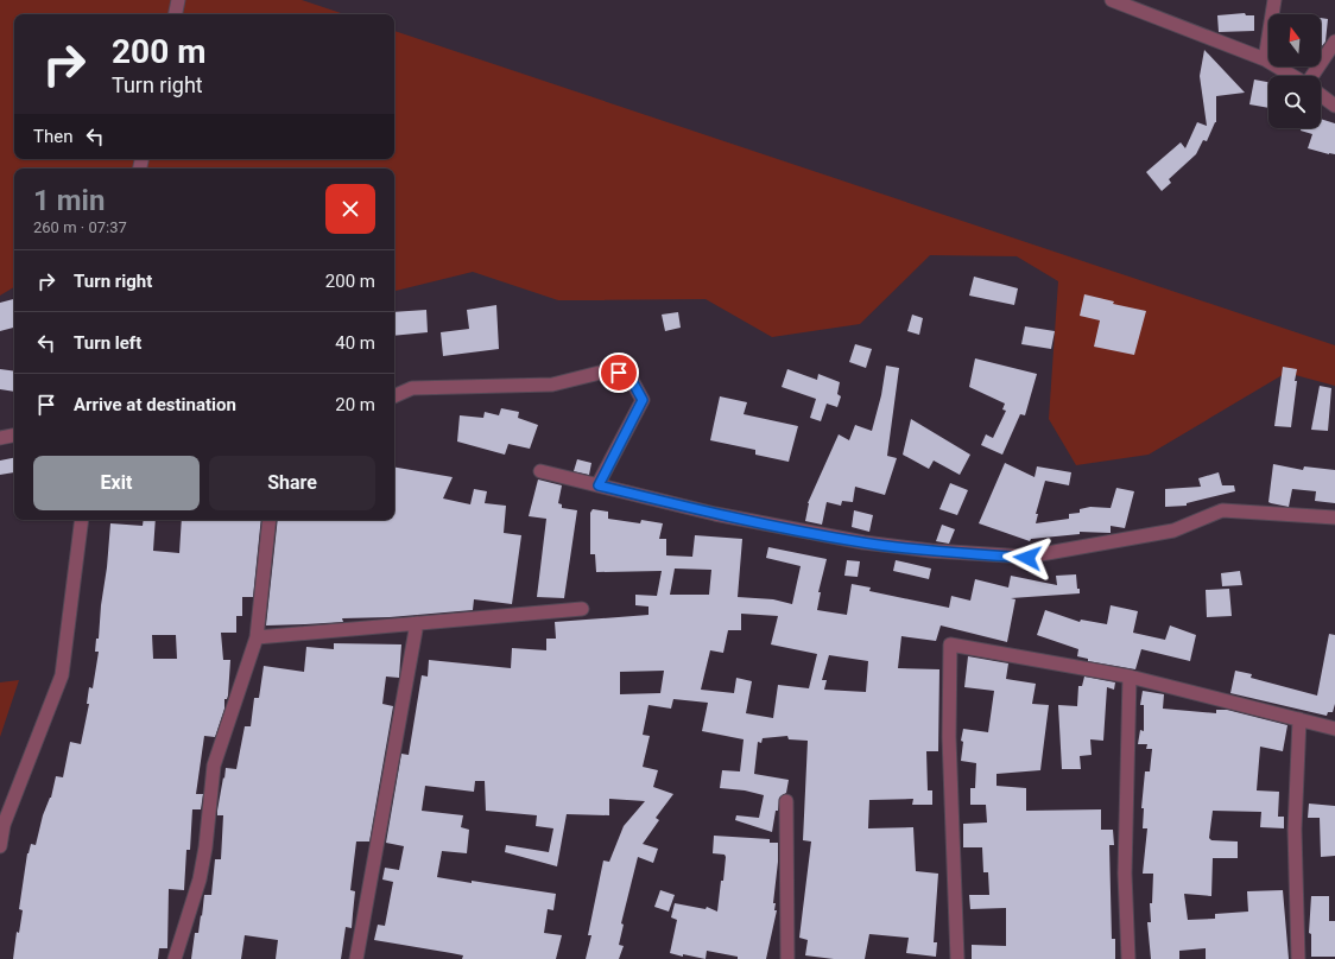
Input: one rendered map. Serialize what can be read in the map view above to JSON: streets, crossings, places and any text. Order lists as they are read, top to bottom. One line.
{"north":"top","page":{"turn":["200 m","Turn right"],"then":"Then","heading":["1 min","260 m · 07:37"],"list":[{"name":"Turn right","value":"200 m"},{"name":"Turn left","value":"40 m"},{"name":"Arrive at destination","value":"20 m"}],"buttons":["Exit","Share"]}}
